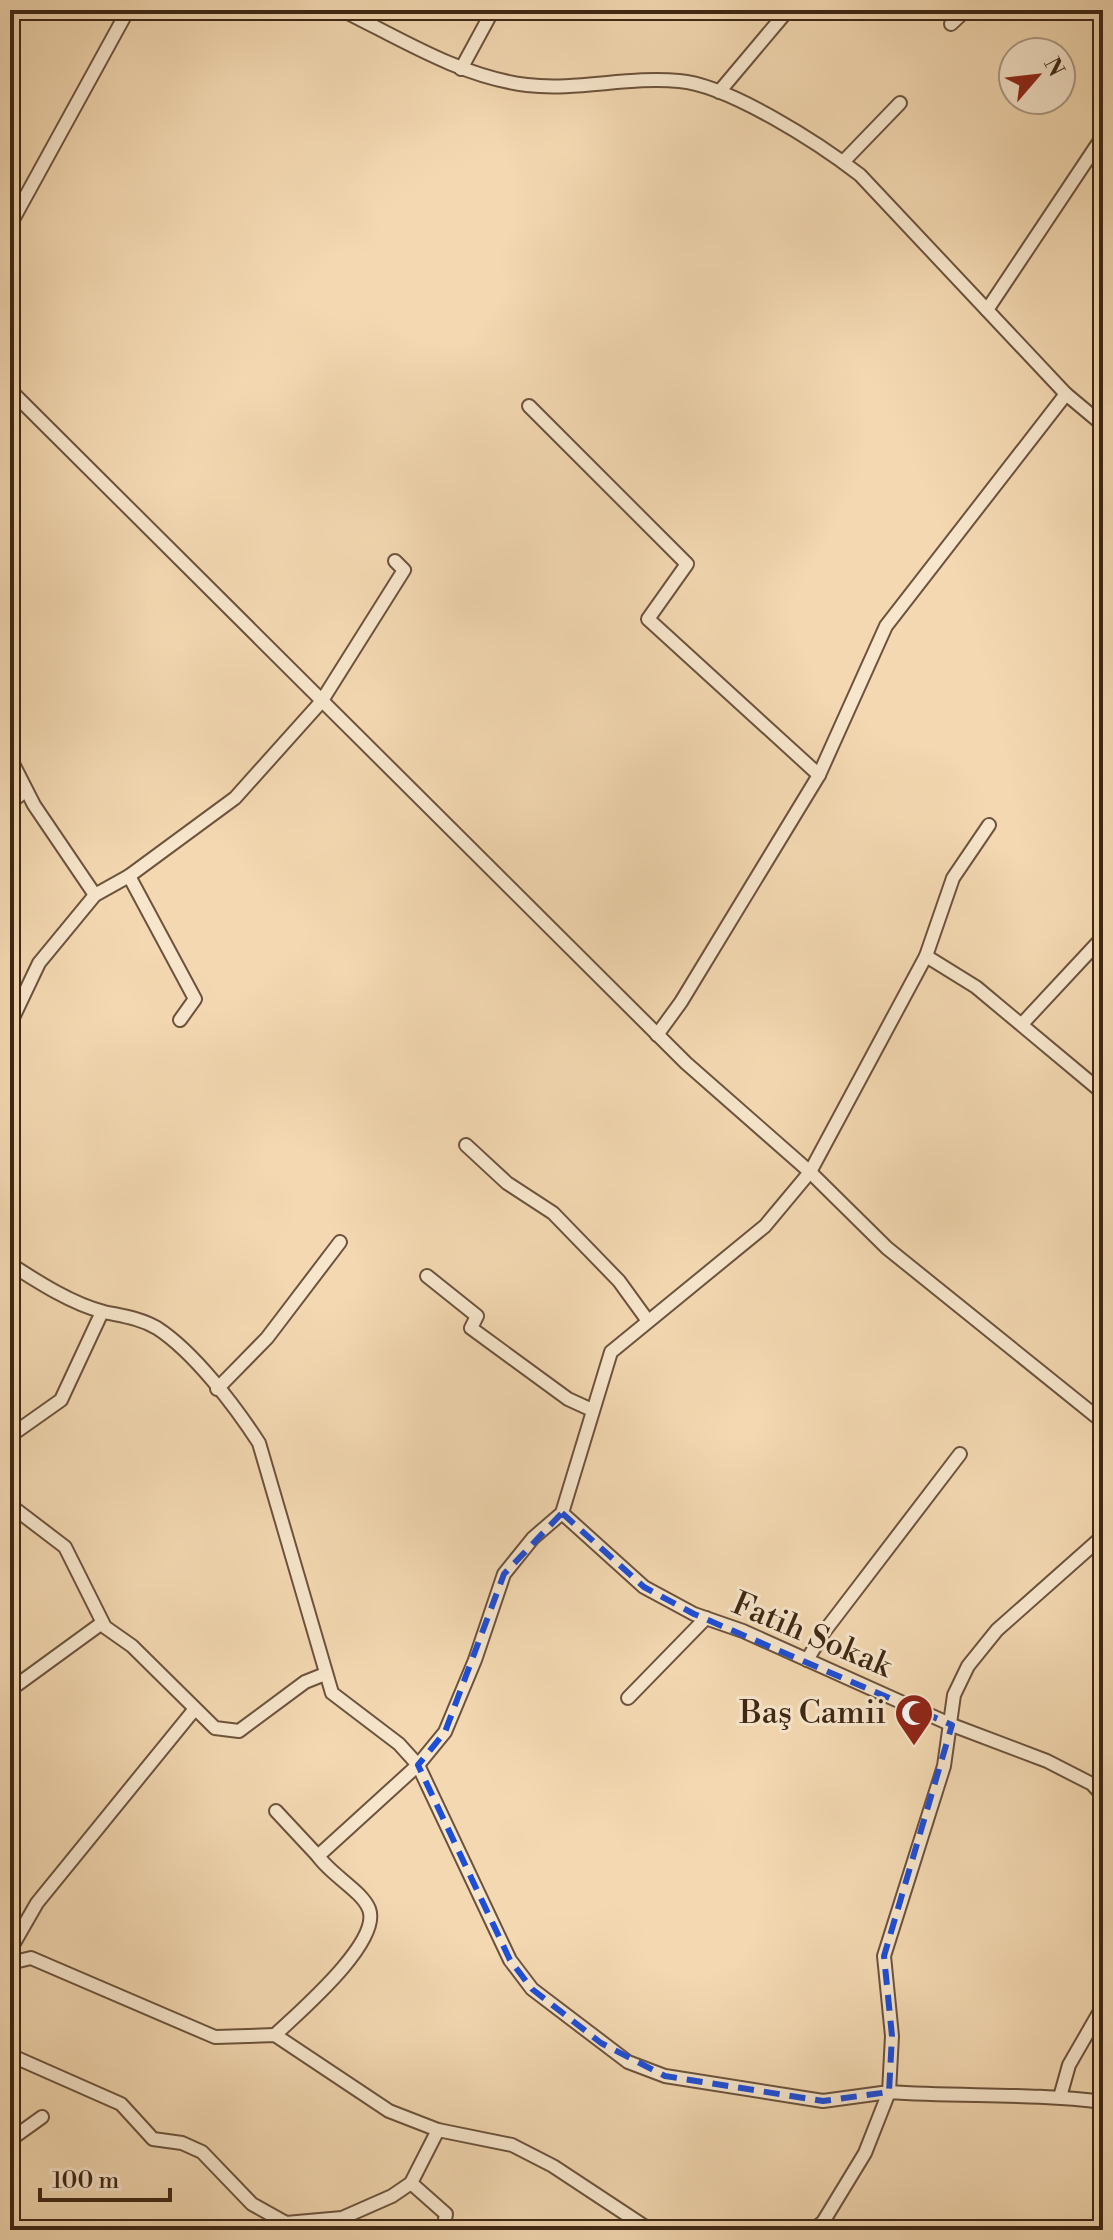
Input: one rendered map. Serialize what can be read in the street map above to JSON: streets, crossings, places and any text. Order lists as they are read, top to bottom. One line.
{"streets":{"street":["Fatih Sokak"]},"places":{"mosque":["Baş Camii"]},"scale_bar":"100 m","north":"top right"}
